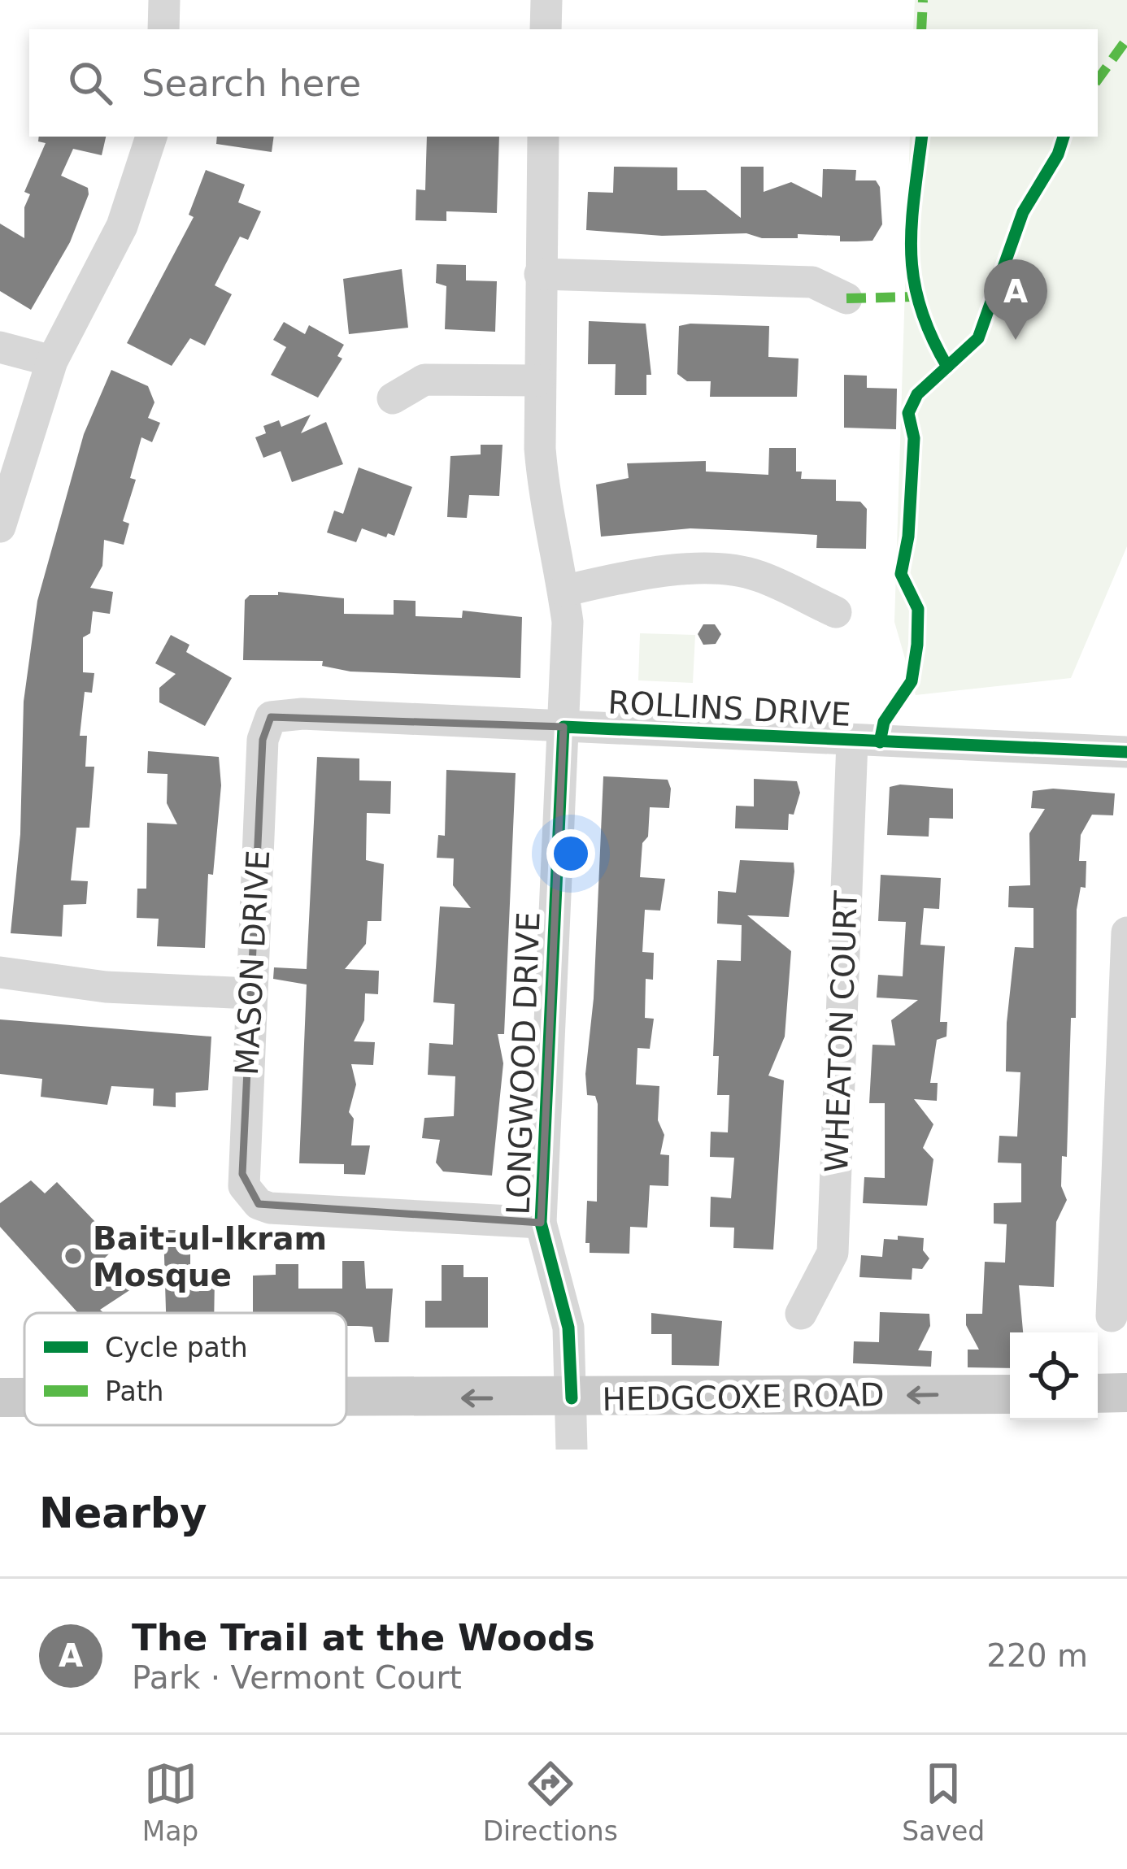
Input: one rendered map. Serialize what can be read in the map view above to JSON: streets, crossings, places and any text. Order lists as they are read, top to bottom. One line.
{"streets":{"main road":["HEDGCOXE ROAD"],"street":["ROLLINS DRIVE","MASON DRIVE","WHEATON COURT","LONGWOOD DRIVE"]},"crossings":[["ROLLINS DRIVE","MASON DRIVE"],["ROLLINS DRIVE","WHEATON COURT"],["ROLLINS DRIVE","LONGWOOD DRIVE"],["MASON DRIVE","LONGWOOD DRIVE"],["LONGWOOD DRIVE","HEDGCOXE ROAD"]],"one_way":["HEDGCOXE ROAD"],"places":["Bait-ul-Ikram Mosque"],"legend":["Cycle path","Path"],"page":{"search":"Search here","pins":"A","heading":"Nearby","list":[{"mark":"A","name":"The Trail at the Woods","note":"Park · Vermont Court","value":"220 m"}],"nav":["Map","Directions","Saved"]}}
